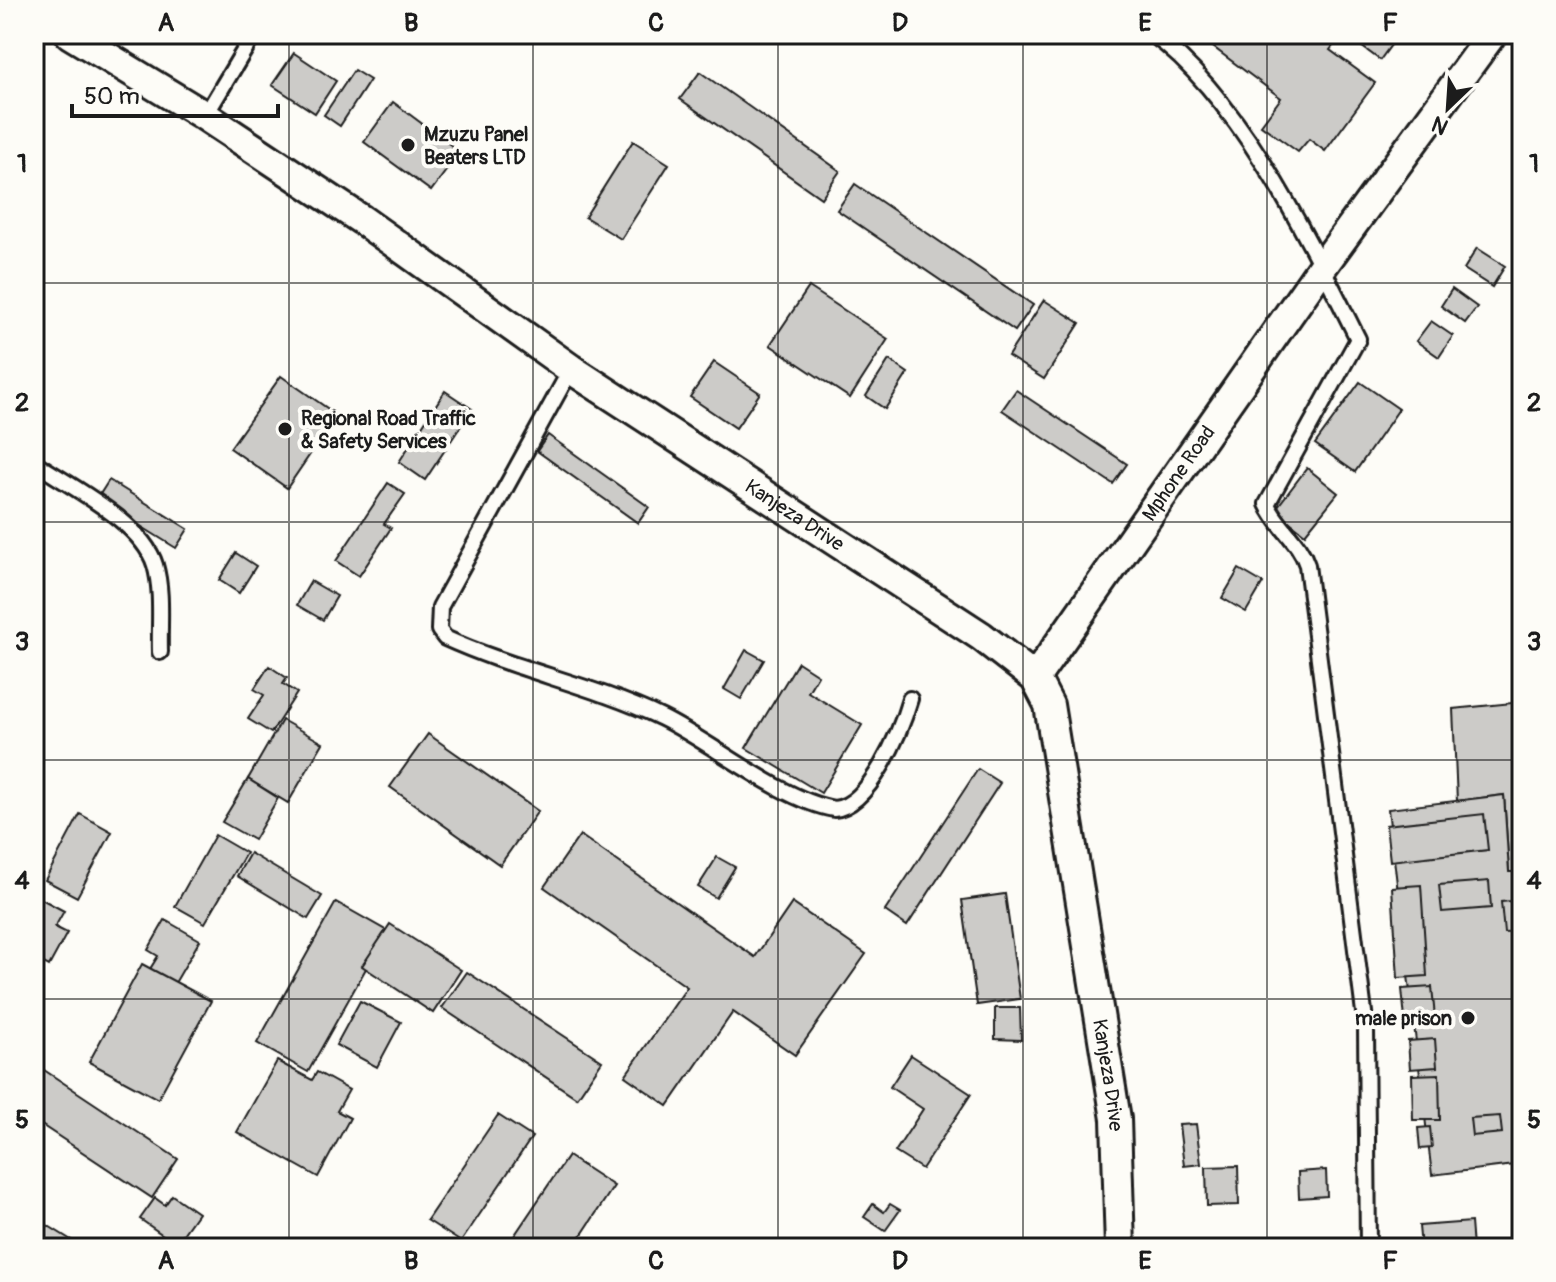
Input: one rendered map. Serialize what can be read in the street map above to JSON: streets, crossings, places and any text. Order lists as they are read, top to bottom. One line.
{"streets":{"street":["Mphone Road","Kanjeza Drive"]},"crossings":[["Mphone Road","Kanjeza Drive"]],"places":["Mzuzu Panel Beaters LTD","Regional Road Traffic & Safety Services","male prison"],"scale_bar":"50 m","north":"bottom left","grid":{"columns":["A","B","C","D","E","F"],"rows":["1","2","3","4","5"]}}
